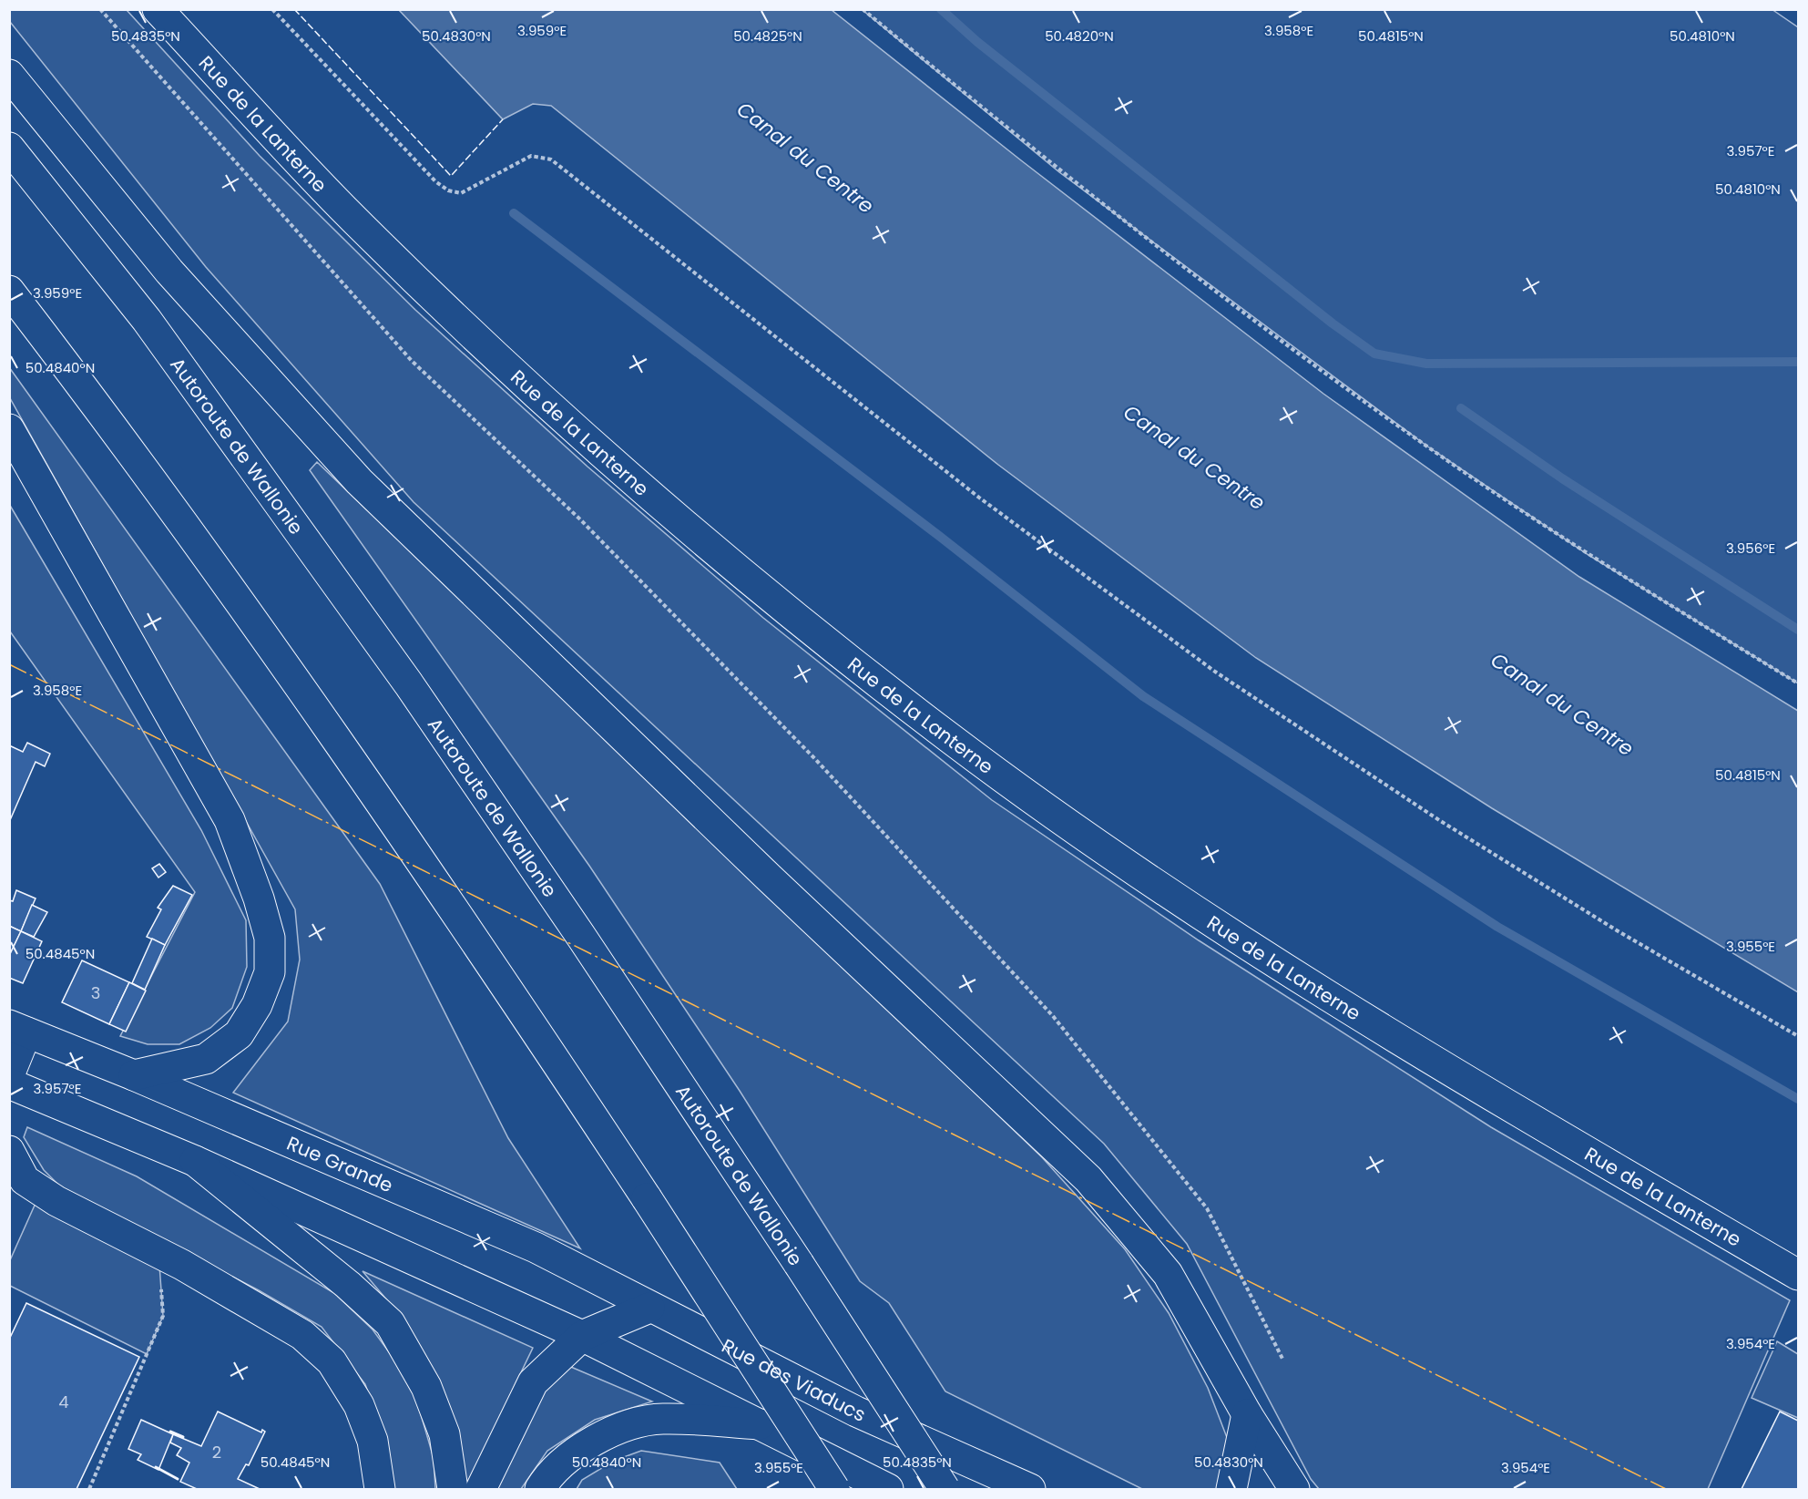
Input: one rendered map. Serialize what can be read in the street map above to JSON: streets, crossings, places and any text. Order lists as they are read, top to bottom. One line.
{"streets":{"main road":["Rue de la Lanterne","Autoroute de Wallonie","Rue Grande","Rue des Viaducs"]},"crossings":[["Rue Grande","Rue des Viaducs"]],"water":["Canal du Centre"],"house_numbers":["3","4","2"],"coordinates":["3.959°E","3.958°E","50.4835°N","50.4830°N","50.4825°N","50.4820°N","50.4815°N","50.4810°N","3.957°E","50.4840°N","3.956°E","3.955°E","50.4845°N","3.954°E"]}
